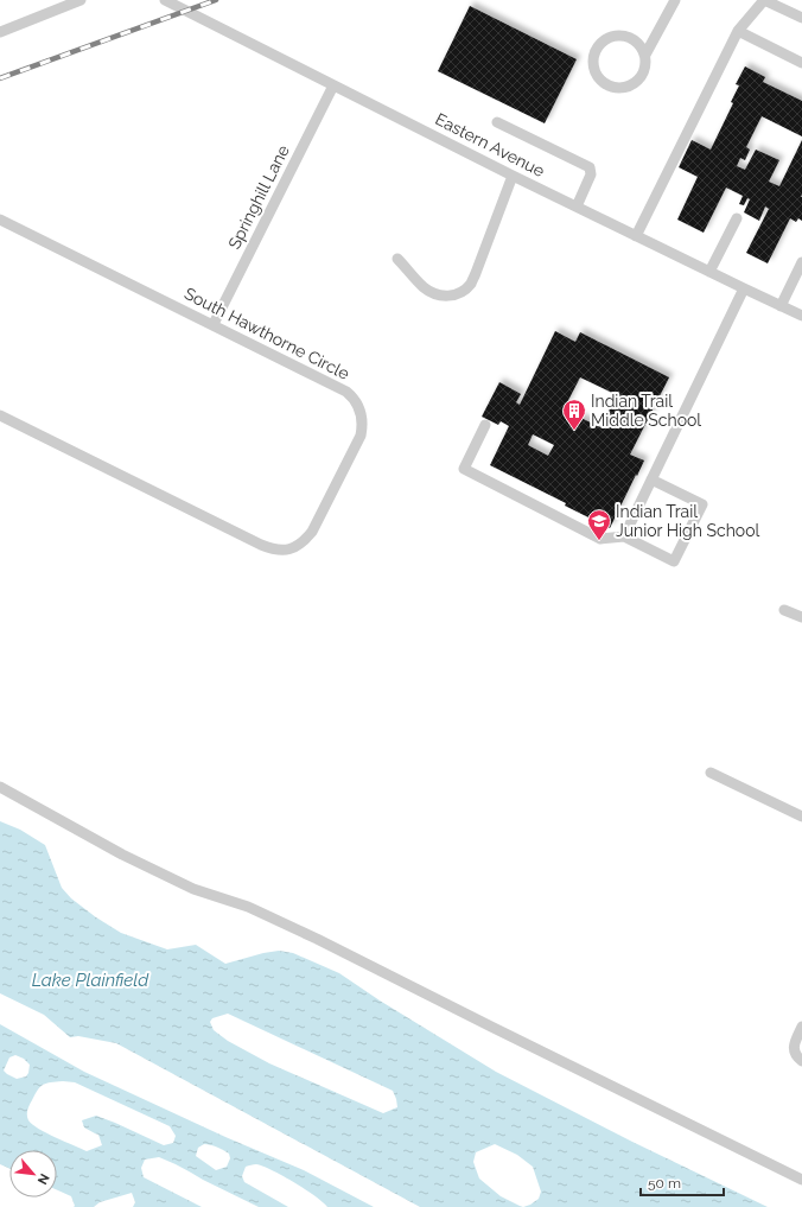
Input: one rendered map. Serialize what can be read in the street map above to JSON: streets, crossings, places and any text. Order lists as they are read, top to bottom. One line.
{"streets":{"street":["Eastern Avenue","Springhill Lane","South Hawthorne Circle"]},"crossings":[["Eastern Avenue","Springhill Lane"],["Springhill Lane","South Hawthorne Circle"]],"water":["Lake Plainfield"],"places":{"building":["Indian Trail Middle School"],"school or university":["Indian Trail Junior High School"]},"scale_bar":"50 m","north":"bottom right"}
